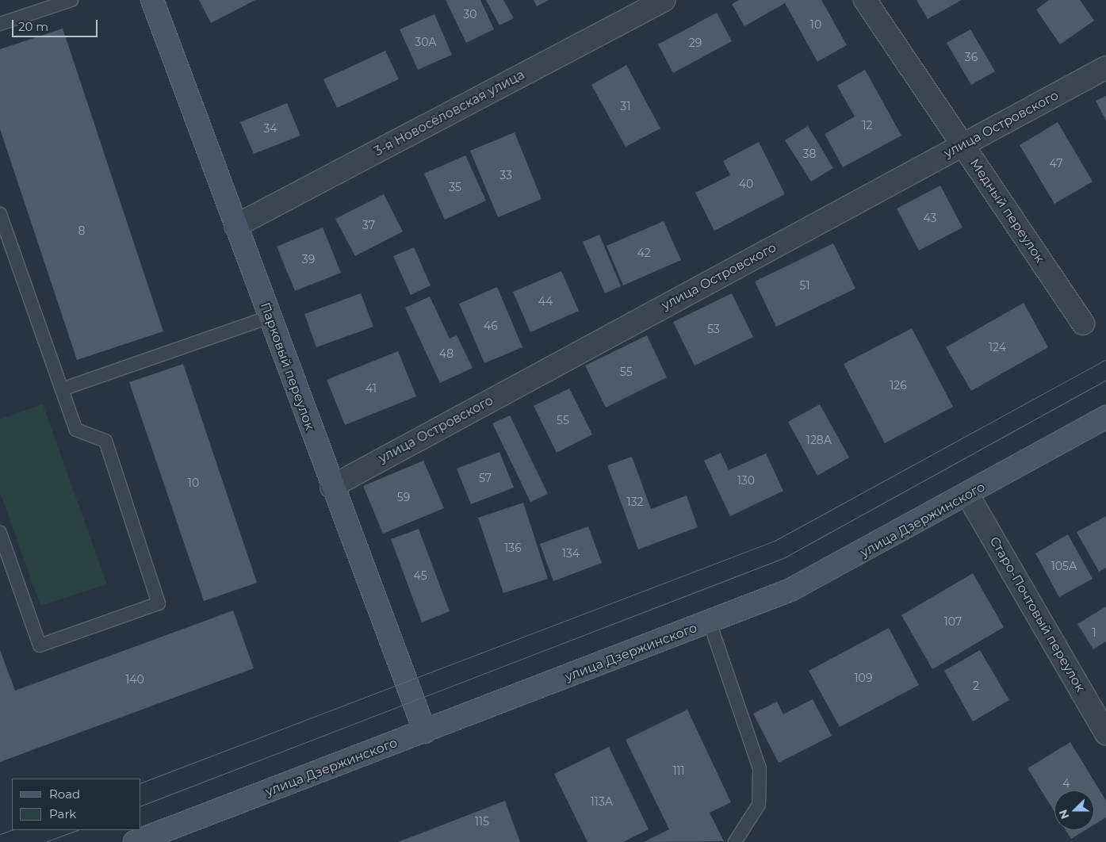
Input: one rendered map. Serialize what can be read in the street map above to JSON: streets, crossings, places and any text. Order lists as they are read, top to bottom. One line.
{"streets":{"main road":["Парковый переулок","улица Дзержинского"],"street":["3-я Новосёловская улица","улица Островского","Медный переулок","Старо-Почтовый переулок"]},"crossings":[["3-я Новосёловская улица","Парковый переулок"],["улица Островского","Медный переулок"],["улица Островского","Парковый переулок"],["Парковый переулок","улица Дзержинского"],["улица Дзержинского","Старо-Почтовый переулок"]],"house_numbers":["30","10","30А","29","36","31","12","34","38","47","33","40","35","43","37","8","42","39","51","44","46","53","124","48","55","126","41","55","128А","57","130","10","59","132","136","134","105А","45","107","1","109","140","2","111","4","113А","115"],"legend":["Road","Park"],"scale_bar":"20 m","north":"left"}
